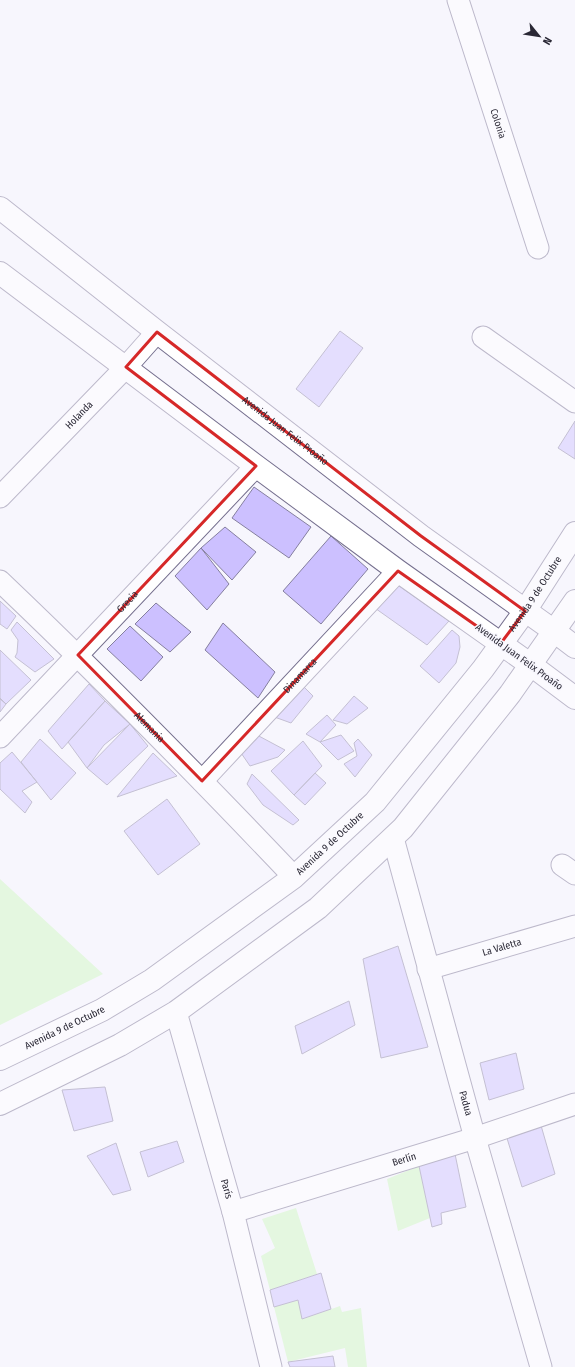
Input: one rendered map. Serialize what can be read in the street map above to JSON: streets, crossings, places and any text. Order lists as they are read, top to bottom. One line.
{"streets":{"main road":["Avenida Juan Felix Proaño","Avenida 9 de Octubre"],"street":["Colonia","Holanda","Grecia","Dinamarca","Alemania","La Valetta","Padua","Berlín","París"]},"crossings":[["Holanda","Avenida Juan Felix Proaño"],["Avenida Juan Felix Proaño","Avenida 9 de Octubre"],["Avenida Juan Felix Proaño","Grecia"],["Avenida Juan Felix Proaño","Dinamarca"],["Avenida 9 de Octubre","Alemania"],["Grecia","Alemania"],["Dinamarca","Alemania"],["La Valetta","Padua"],["Padua","Berlín"],["Berlín","París"]],"north":"bottom right"}
